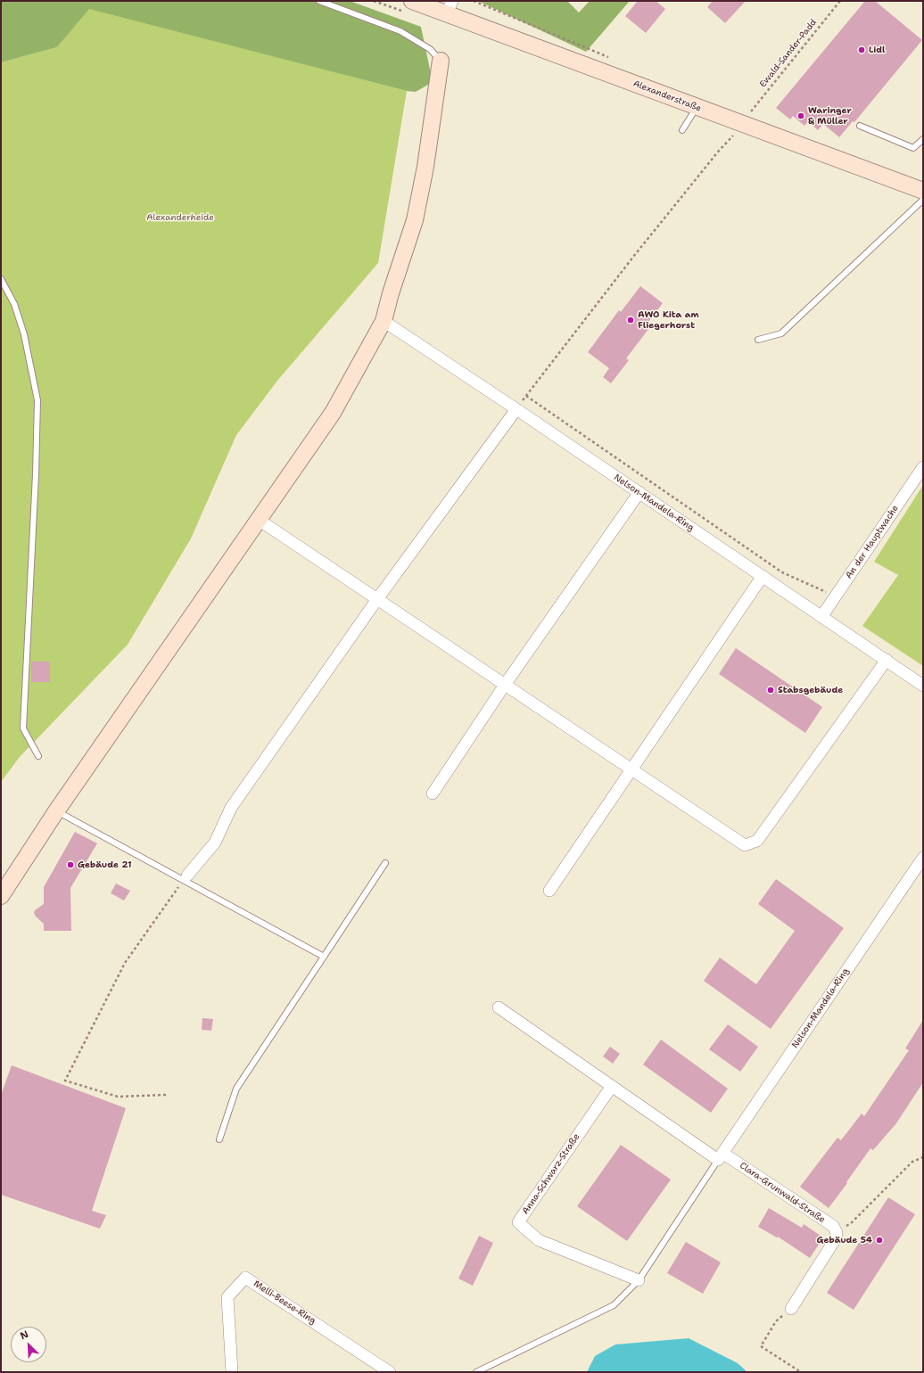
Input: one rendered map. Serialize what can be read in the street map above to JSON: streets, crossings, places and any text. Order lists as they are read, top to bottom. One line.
{"streets":{"street":["Alexanderstraße","Nelson-Mandela-Ring","An der Hauptwache","Anna-Schwarz-Straße","Clara-Grunwald-Straße","Melli-Beese-Ring"],"path":["Ewald-Sander-Padd"]},"crossings":[["Nelson-Mandela-Ring","An der Hauptwache"],["Nelson-Mandela-Ring","Clara-Grunwald-Straße"],["Anna-Schwarz-Straße","Clara-Grunwald-Straße"]],"parks":["Alexanderheide"],"places":["Lidl","Waringer & Müller","AWO Kita am Fliegerhorst","Stabsgebäude","Gebäude 21","Gebäude 54"],"north":"top left"}
